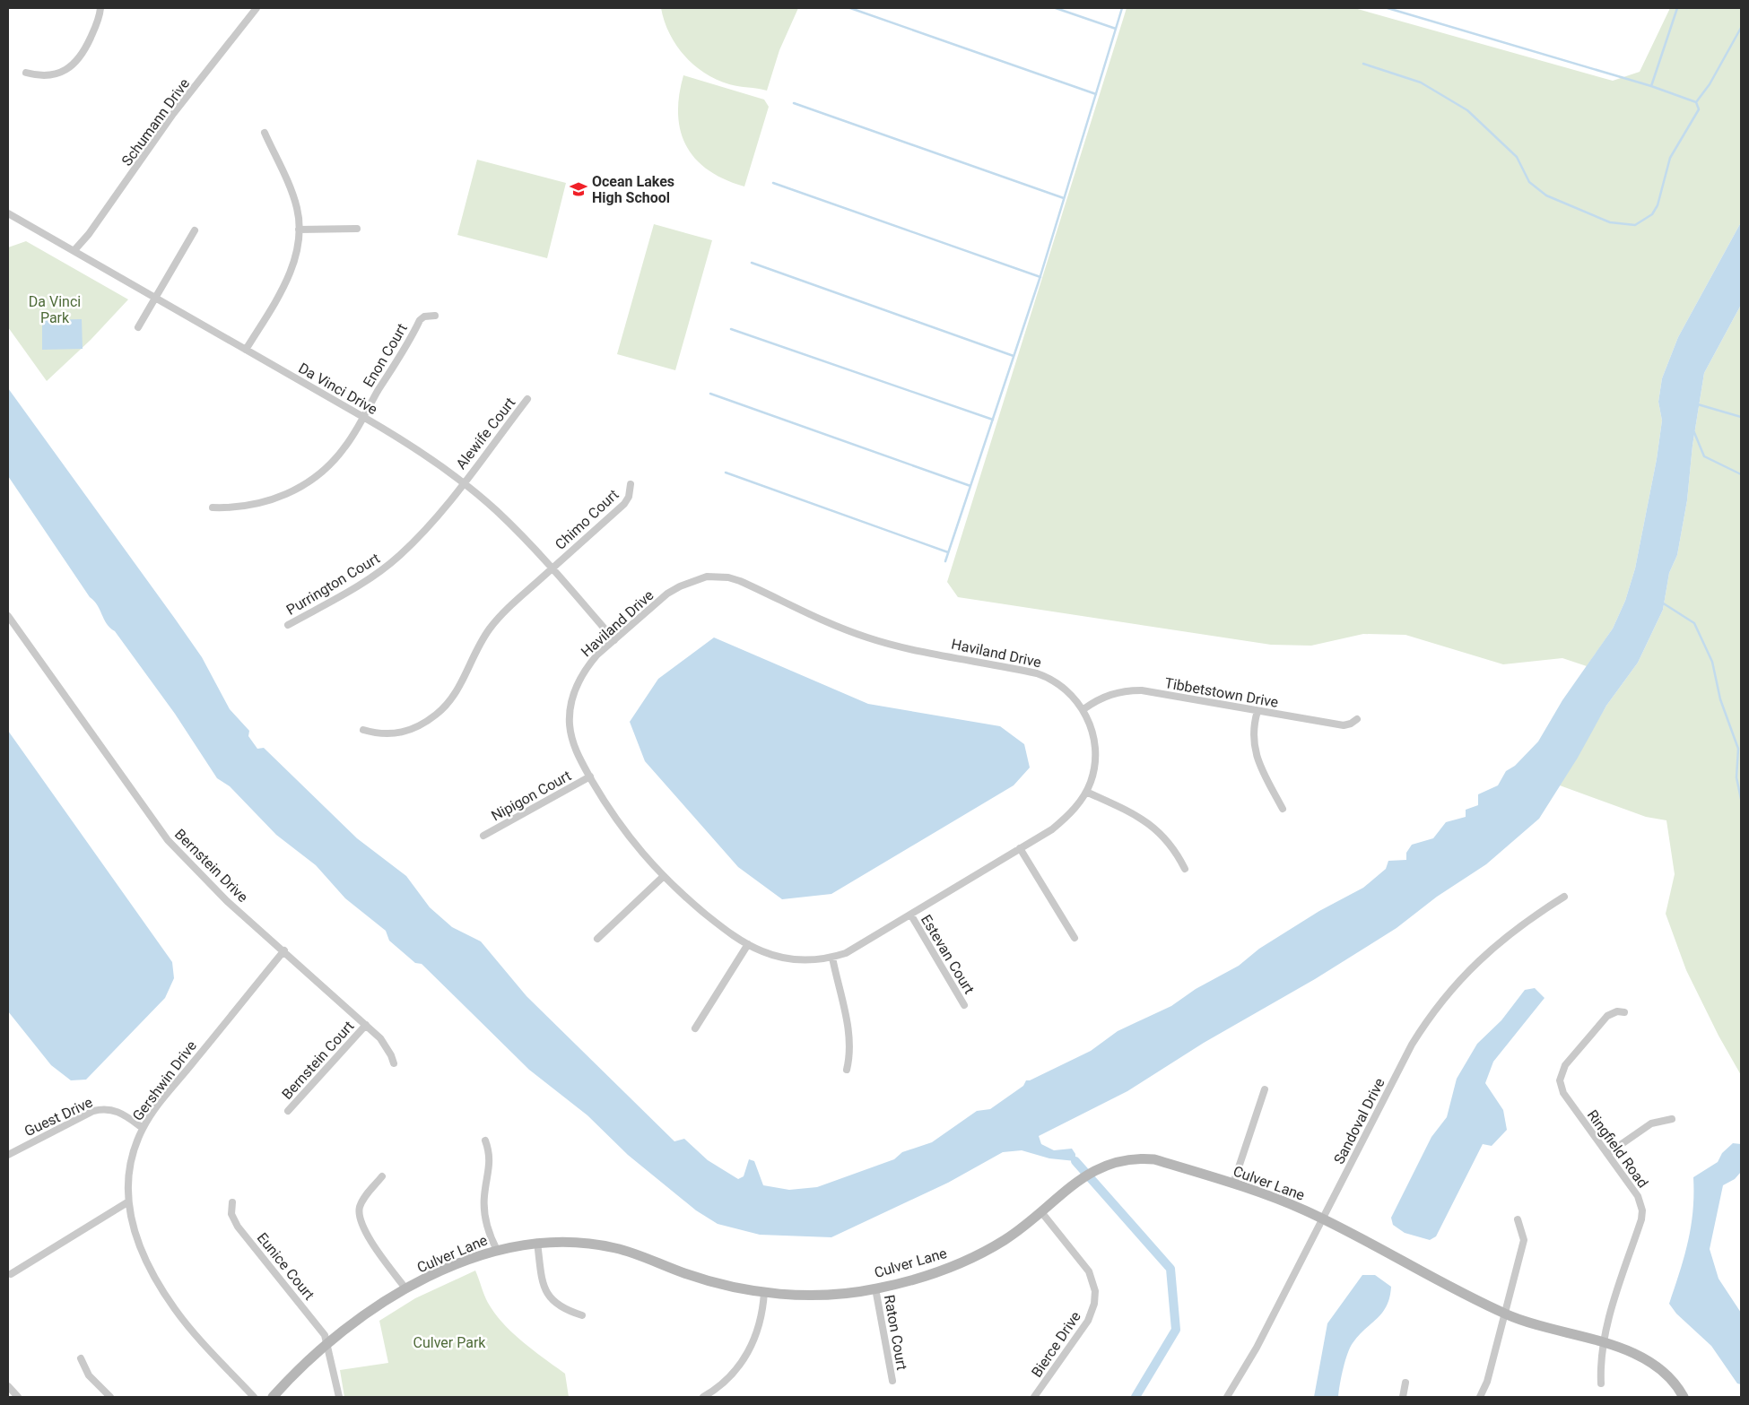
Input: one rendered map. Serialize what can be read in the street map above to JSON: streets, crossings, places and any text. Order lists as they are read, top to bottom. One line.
{"streets":{"street":["Schumann Drive","Enon Court","Da Vinci Drive","Alewife Court","Chimo Court","Purrington Court","Haviland Drive","Tibbetstown Drive","Nipigon Court","Bernstein Drive","Estevan Court","Bernstein Court","Gershwin Drive","Guest Drive","Sandoval Drive","Ringfield Road","Culver Lane","Eunice Court","Raton Court","Bierce Drive"]},"crossings":[["Schumann Drive","Da Vinci Drive"],["Enon Court","Da Vinci Drive"],["Da Vinci Drive","Alewife Court"],["Da Vinci Drive","Chimo Court"],["Da Vinci Drive","Purrington Court"],["Da Vinci Drive","Haviland Drive"],["Alewife Court","Purrington Court"],["Haviland Drive","Tibbetstown Drive"],["Haviland Drive","Nipigon Court"],["Haviland Drive","Estevan Court"],["Bernstein Drive","Bernstein Court"],["Bernstein Drive","Gershwin Drive"],["Gershwin Drive","Guest Drive"],["Sandoval Drive","Culver Lane"],["Ringfield Road","Culver Lane"],["Culver Lane","Eunice Court"],["Culver Lane","Raton Court"],["Culver Lane","Bierce Drive"]],"parks":["Da Vinci Park","Culver Park"],"places":{"school or university":["Ocean Lakes High School"]}}
